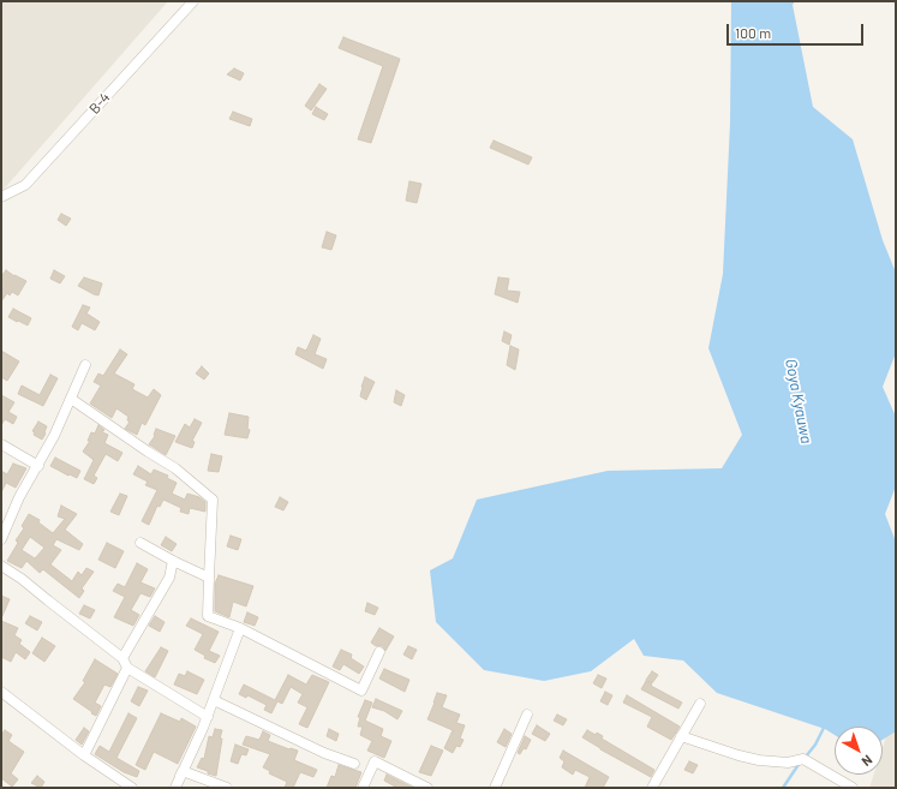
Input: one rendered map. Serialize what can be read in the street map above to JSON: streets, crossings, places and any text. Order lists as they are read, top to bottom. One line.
{"streets":{"street":["B-4"]},"water":["Goya Kyauwa"],"scale_bar":"100 m","north":"bottom right"}
